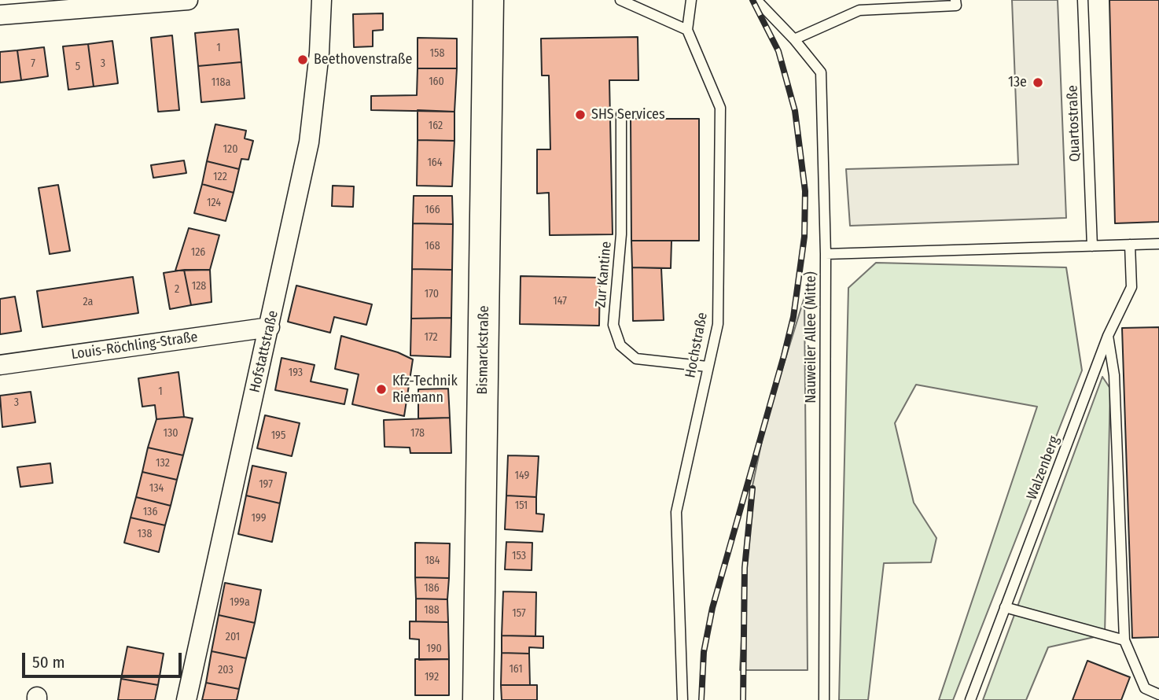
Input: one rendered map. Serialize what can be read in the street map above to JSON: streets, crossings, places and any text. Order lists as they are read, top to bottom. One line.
{"streets":{"main road":["Bismarckstraße"],"street":["Louis-Röchling-Straße","Hofstattstraße"],"lane":["Quartostraße","Zur Kantine","Nauweiler Allee (Mitte)","Hochstraße","Walzenberg"]},"crossings":[["Zur Kantine","Hochstraße"],["Louis-Röchling-Straße","Hofstattstraße"]],"places":["Beethovenstraße","13e","SHS Services","Kfz-Technik Riemann"],"house_numbers":["1","158","7","3","5","160","118a","162","120","164","122","124","166","168","126","128","2","170","147","2a","172","193","1","3","130","178","195","132","149","197","134","151","136","199","138","153","184","186","199a","188","157","201","190","161","203","192"],"scale_bar":"50 m"}
